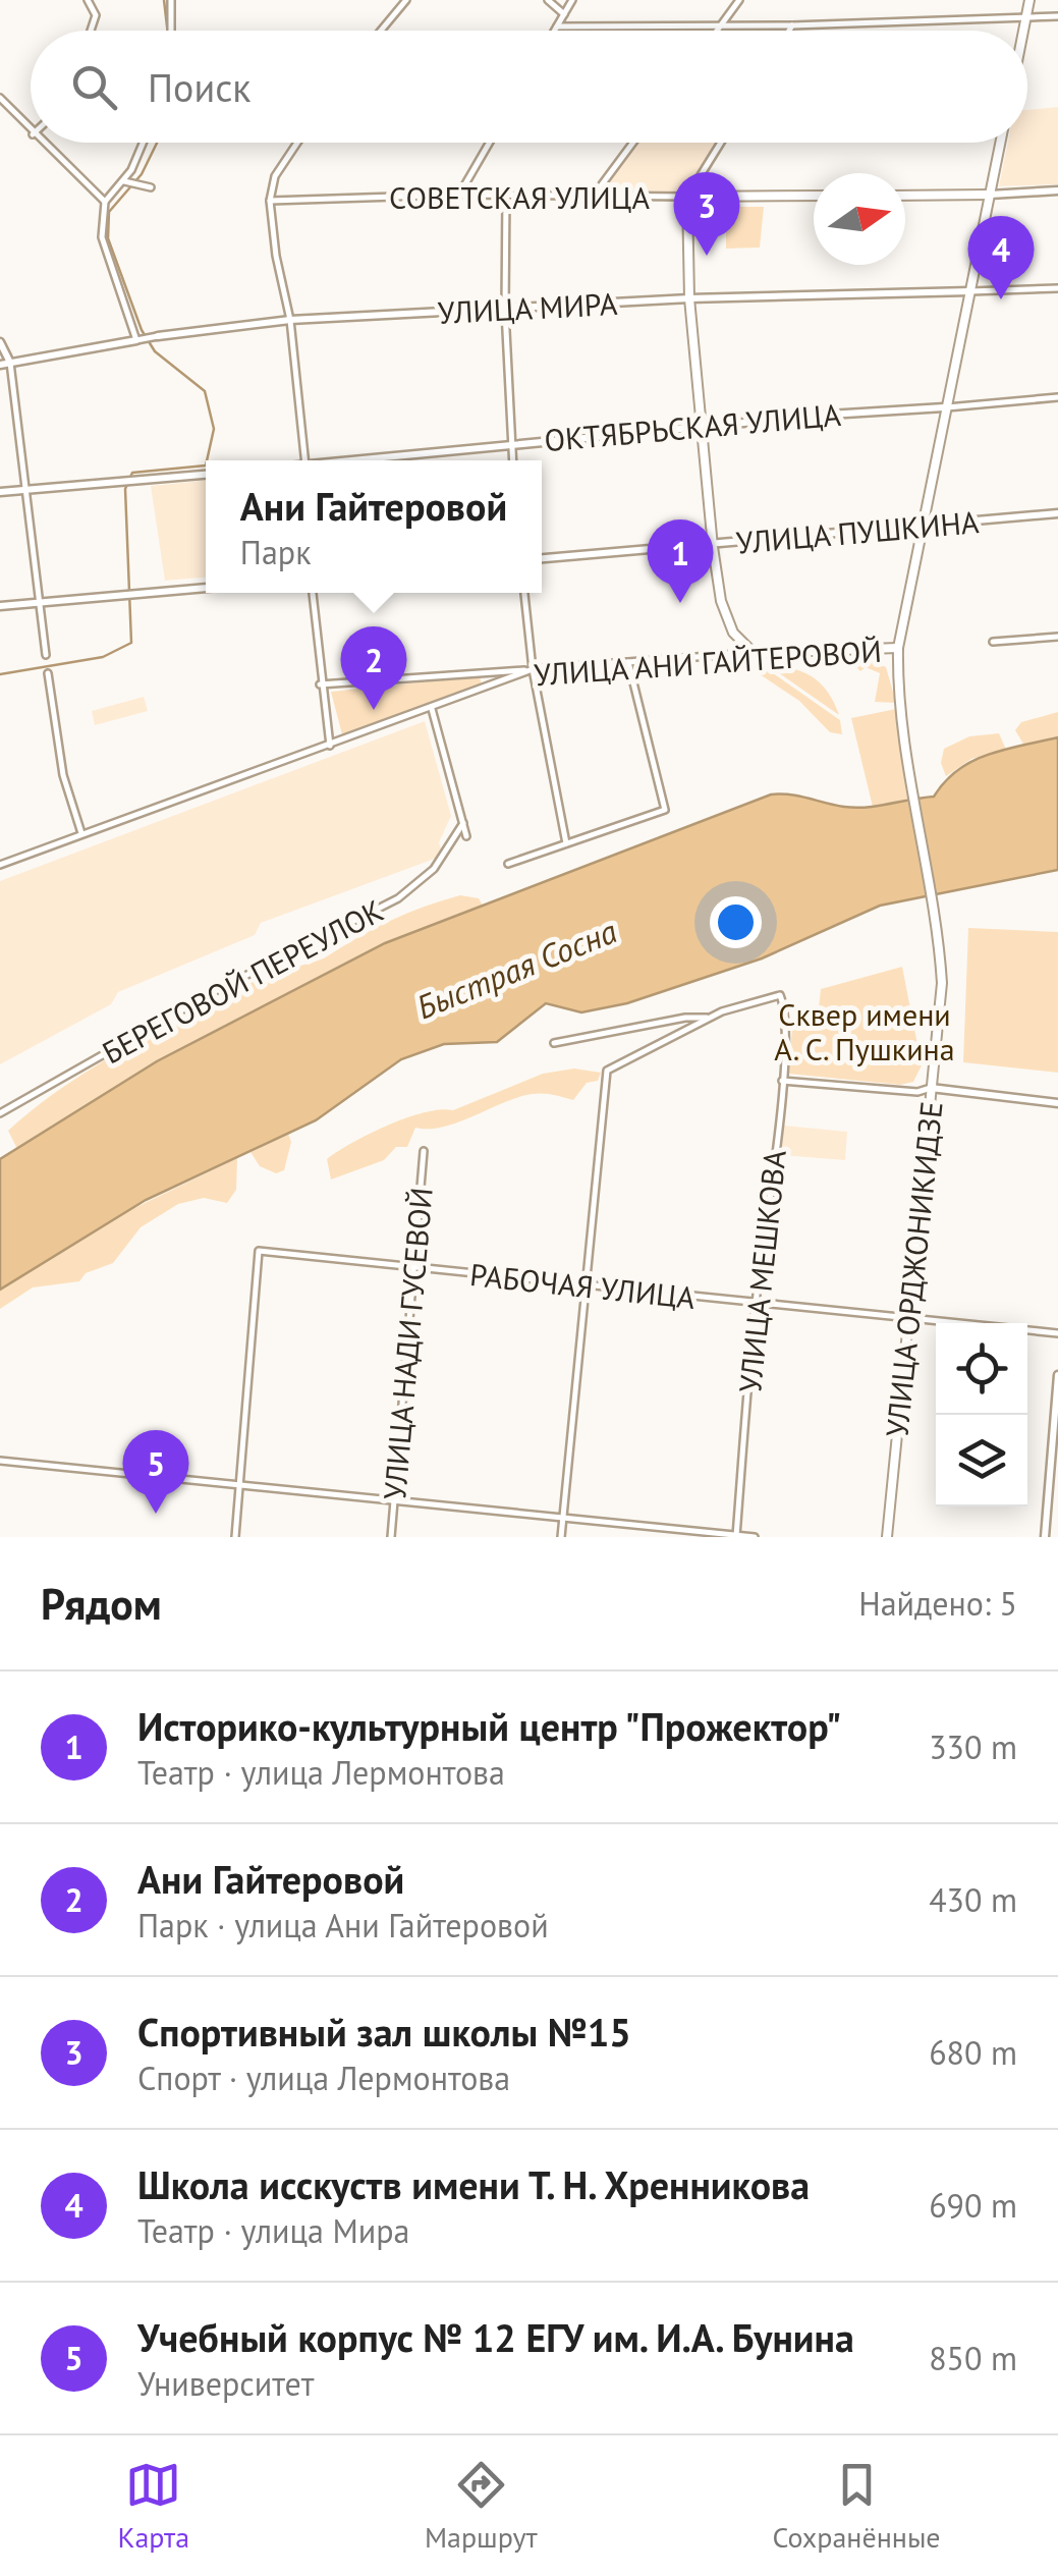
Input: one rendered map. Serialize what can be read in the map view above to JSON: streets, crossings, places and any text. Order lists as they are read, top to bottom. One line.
{"streets":{"main road":["СОВЕТСКАЯ УЛИЦА","УЛИЦА АНИ ГАЙТЕРОВОЙ","УЛИЦА ОРДЖОНИКИДЗЕ"],"street":["УЛИЦА МИРА","ОКТЯБРЬСКАЯ УЛИЦА","УЛИЦА ПУШКИНА","БЕРЕГОВОЙ ПЕРЕУЛОК","УЛИЦА МЕШКОВА","РАБОЧАЯ УЛИЦА","УЛИЦА НАДИ ГУСЕВОЙ"]},"crossings":[["УЛИЦА МИРА","УЛИЦА ОРДЖОНИКИДЗЕ"],["ОКТЯБРЬСКАЯ УЛИЦА","УЛИЦА ОРДЖОНИКИДЗЕ"],["УЛИЦА ПУШКИНА","УЛИЦА ОРДЖОНИКИДЗЕ"],["УЛИЦА АНИ ГАЙТЕРОВОЙ","УЛИЦА ОРДЖОНИКИДЗЕ"],["УЛИЦА ОРДЖОНИКИДЗЕ","РАБОЧАЯ УЛИЦА"],["УЛИЦА МЕШКОВА","РАБОЧАЯ УЛИЦА"],["РАБОЧАЯ УЛИЦА","УЛИЦА НАДИ ГУСЕВОЙ"]],"water":["Быстрая Сосна"],"parks":["Сквер имени А. С. Пушкина"],"north":"right","page":{"search":"Поиск","pins":["3","4","1","2","5"],"popup":["Ани Гайтеровой","Парк"],"heading":["Рядом","Найдено: 5"],"list":[{"mark":"1","name":"Историко-культурный центр \"Прожектор\"","note":"Театр · улица Лермонтова","value":"330 m"},{"mark":"2","name":"Ани Гайтеровой","note":"Парк · улица Ани Гайтеровой","value":"430 m"},{"mark":"3","name":"Спортивный зал школы №15","note":"Спорт · улица Лермонтова","value":"680 m"},{"mark":"4","name":"Школа исскуств имени Т. Н. Хренникова","note":"Театр · улица Мира","value":"690 m"},{"mark":"5","name":"Учебный корпус № 12 ЕГУ им. И.А. Бунина","note":"Университет","value":"850 m"}],"nav":["Карта","Маршрут","Сохранённые"]}}
